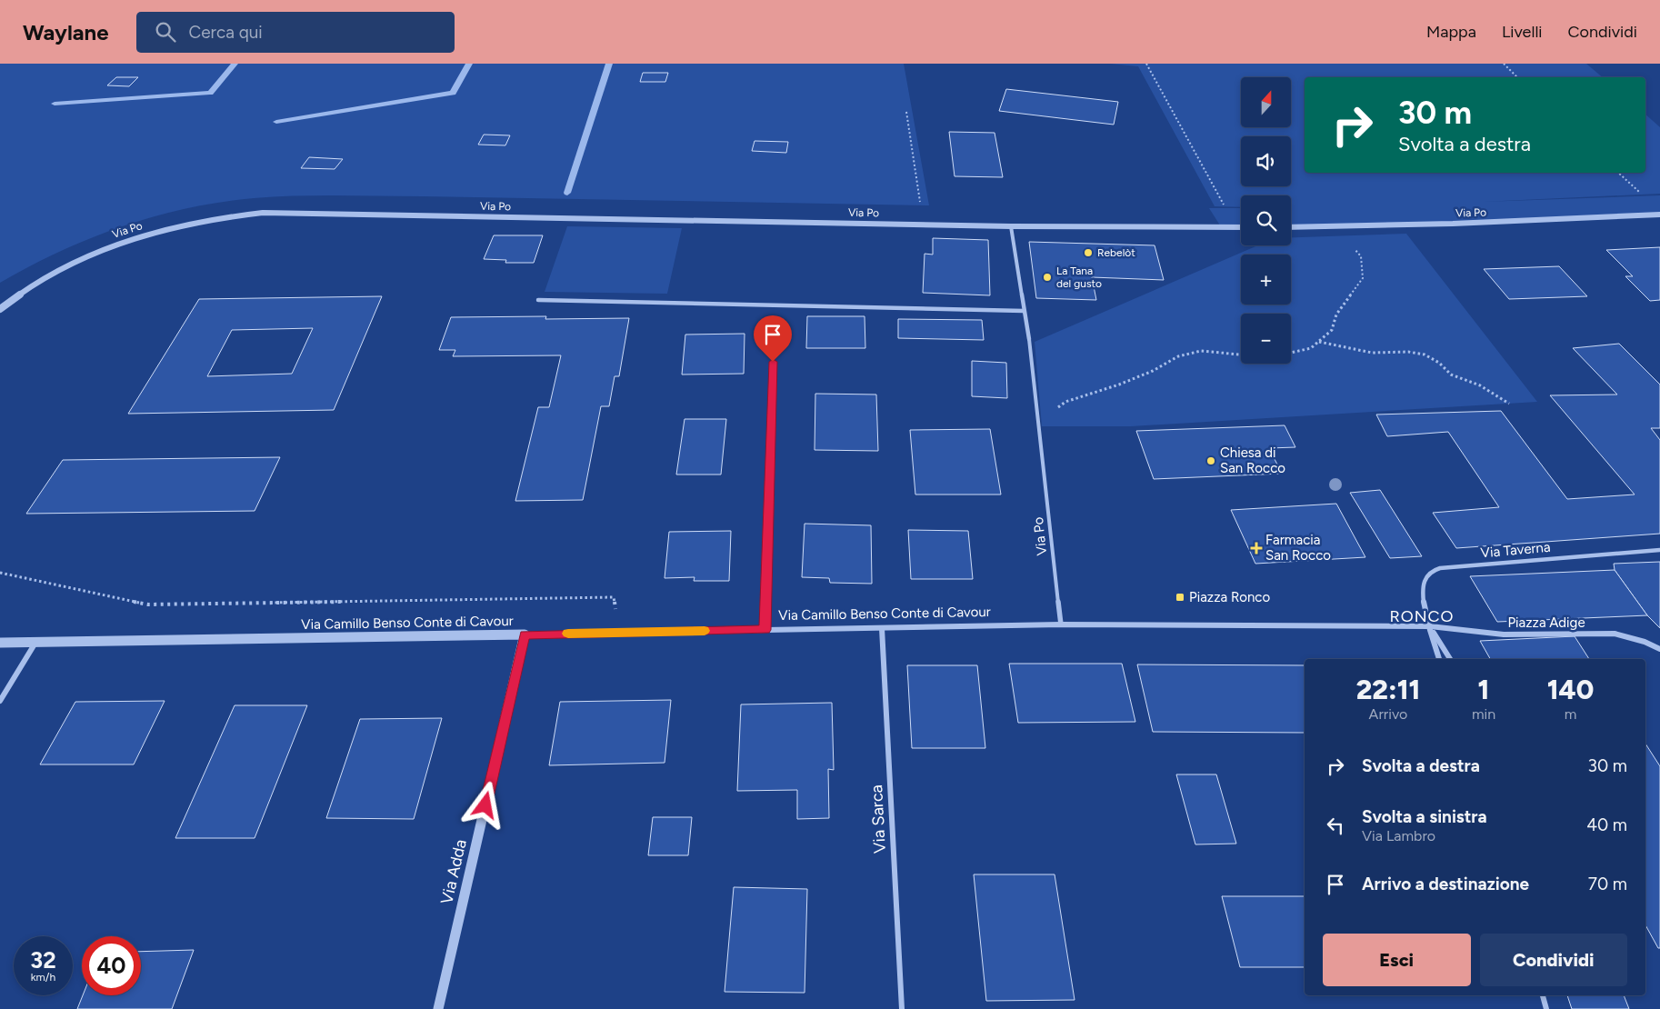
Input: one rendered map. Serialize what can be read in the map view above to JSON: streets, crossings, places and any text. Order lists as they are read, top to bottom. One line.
{"streets":{"street":["Via Po","Via Taverna","Via Camillo Benso Conte di Cavour","Piazza Adige","Via Sarca","Via Adda"]},"crossings":[["Via Po","Via Camillo Benso Conte di Cavour"],["Via Taverna","Piazza Adige"],["Via Camillo Benso Conte di Cavour","Via Sarca"],["Via Camillo Benso Conte di Cavour","Via Adda"]],"districts":["RONCO"],"places":{"other":["Rebelòt","La Tana del gusto","Chiesa di San Rocco"],"health":["Farmacia San Rocco"],"transit":["Piazza Ronco"]},"north":"top","page":{"header":"Waylane","search":"Cerca qui","nav":["Mappa","Livelli","Condividi"],"map_buttons":["+","−"],"turn":["30 m","Svolta a destra"],"eta":["22:11","Arrivo","1","min","140","m"],"list":[{"name":"Svolta a destra","value":"30 m"},{"name":"Svolta a sinistra","note":"Via Lambro","value":"40 m"},{"name":"Arrivo a destinazione","value":"70 m"}],"buttons":["Esci","Condividi"],"speed":"32 km/h","limit":"40"}}
